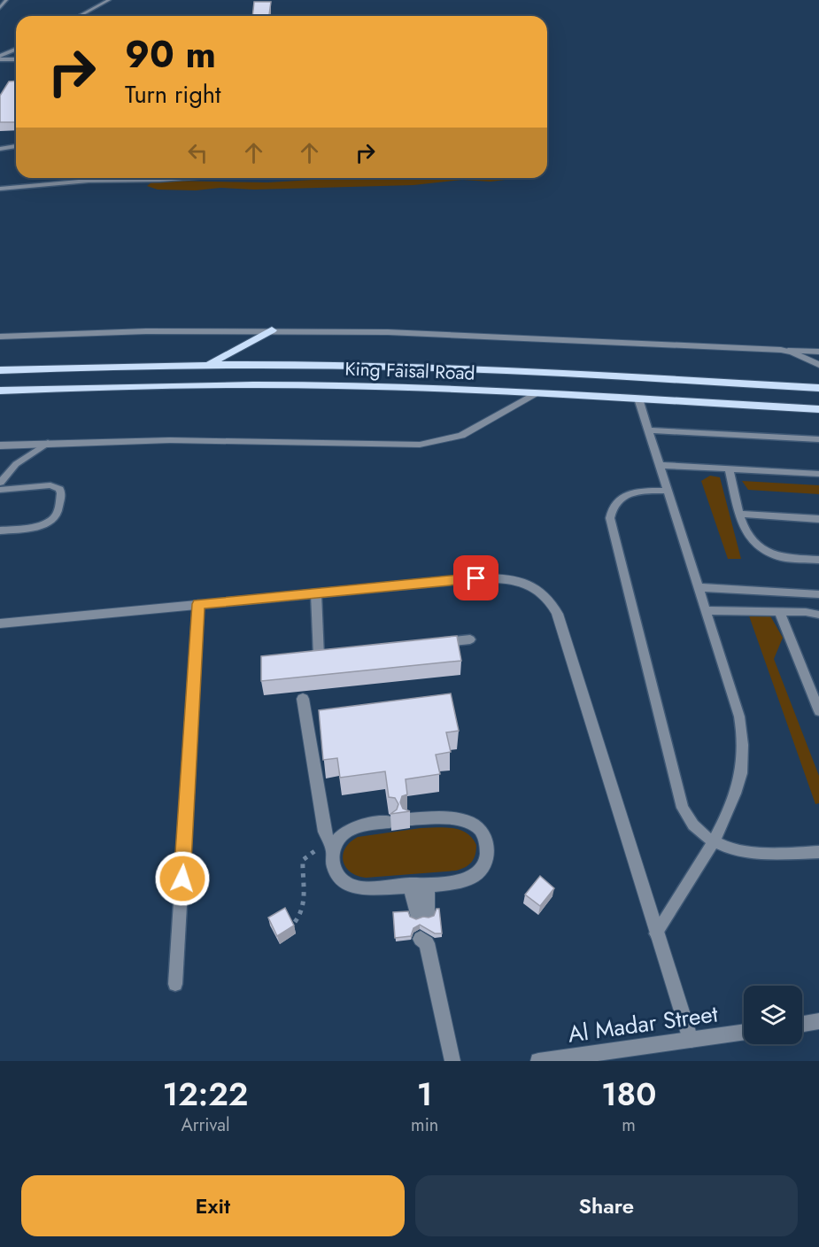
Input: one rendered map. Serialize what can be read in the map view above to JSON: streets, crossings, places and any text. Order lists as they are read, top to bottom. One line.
{"streets":{"main road":["King Faisal Road"],"street":["Al Madar Street"]},"page":{"turn":["90 m","Turn right"],"eta":["12:22","Arrival","1","min","180","m"],"buttons":["Exit","Share"]}}
